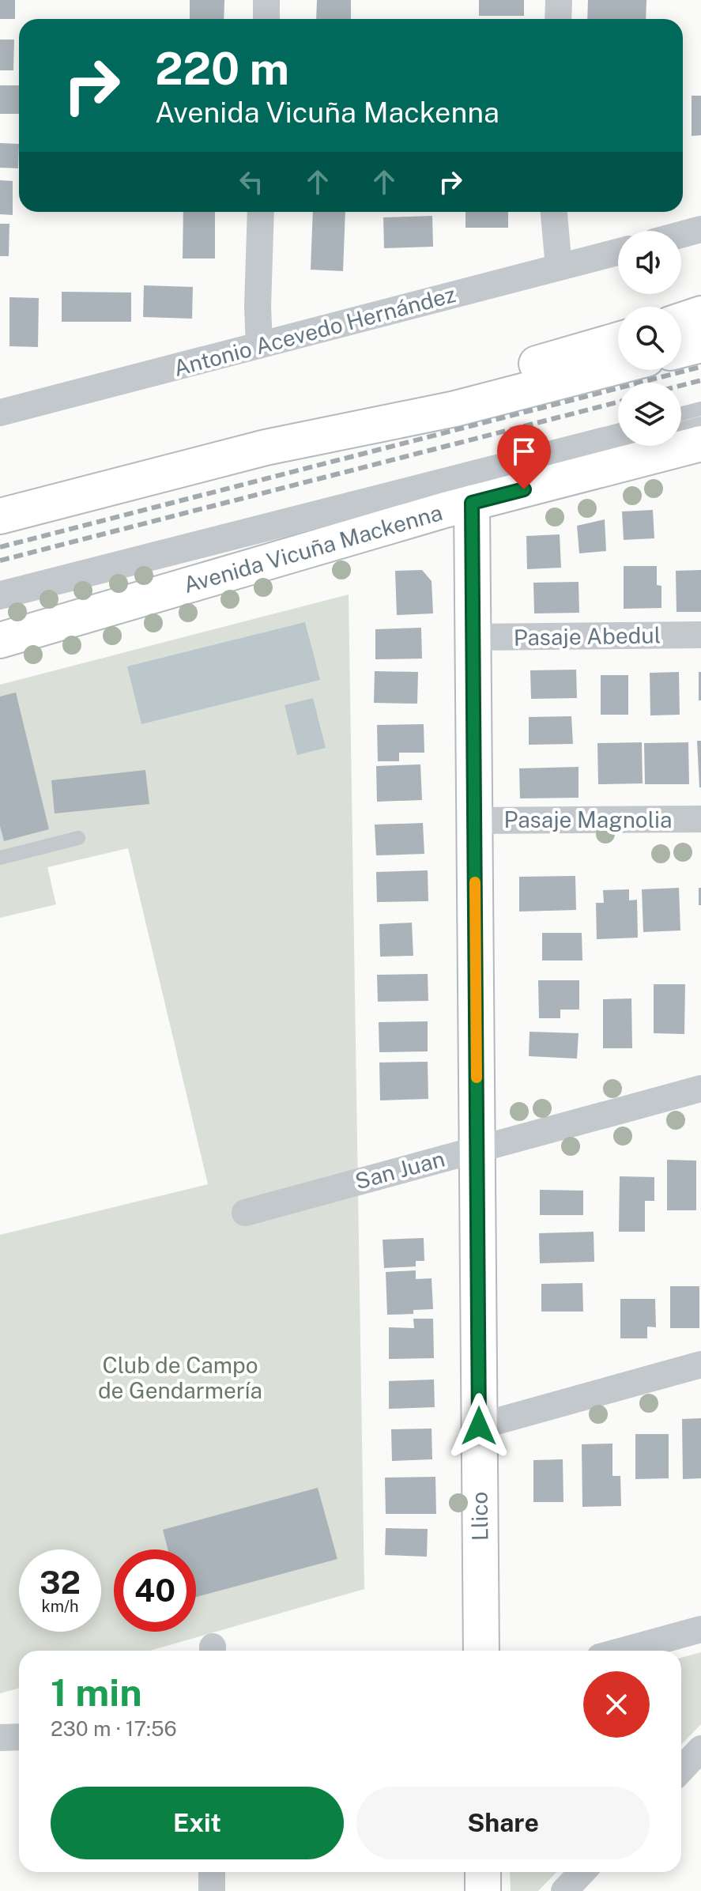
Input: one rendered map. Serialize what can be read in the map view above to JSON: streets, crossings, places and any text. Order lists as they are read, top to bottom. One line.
{"streets":{"main road":["Avenida Vicuña Mackenna","Llico"],"street":["Antonio Acevedo Hernández","Pasaje Abedul","Pasaje Magnolia","San Juan"]},"crossings":[["Avenida Vicuña Mackenna","Llico"],["Pasaje Abedul","Llico"],["Pasaje Magnolia","Llico"],["San Juan","Llico"]],"parks":["Club de Campo de Gendarmería"],"page":{"turn":["220 m","Avenida Vicuña Mackenna"],"speed":"32 km/h","limit":"40","heading":["1 min","230 m · 17:56"],"buttons":["Exit","Share"]}}
